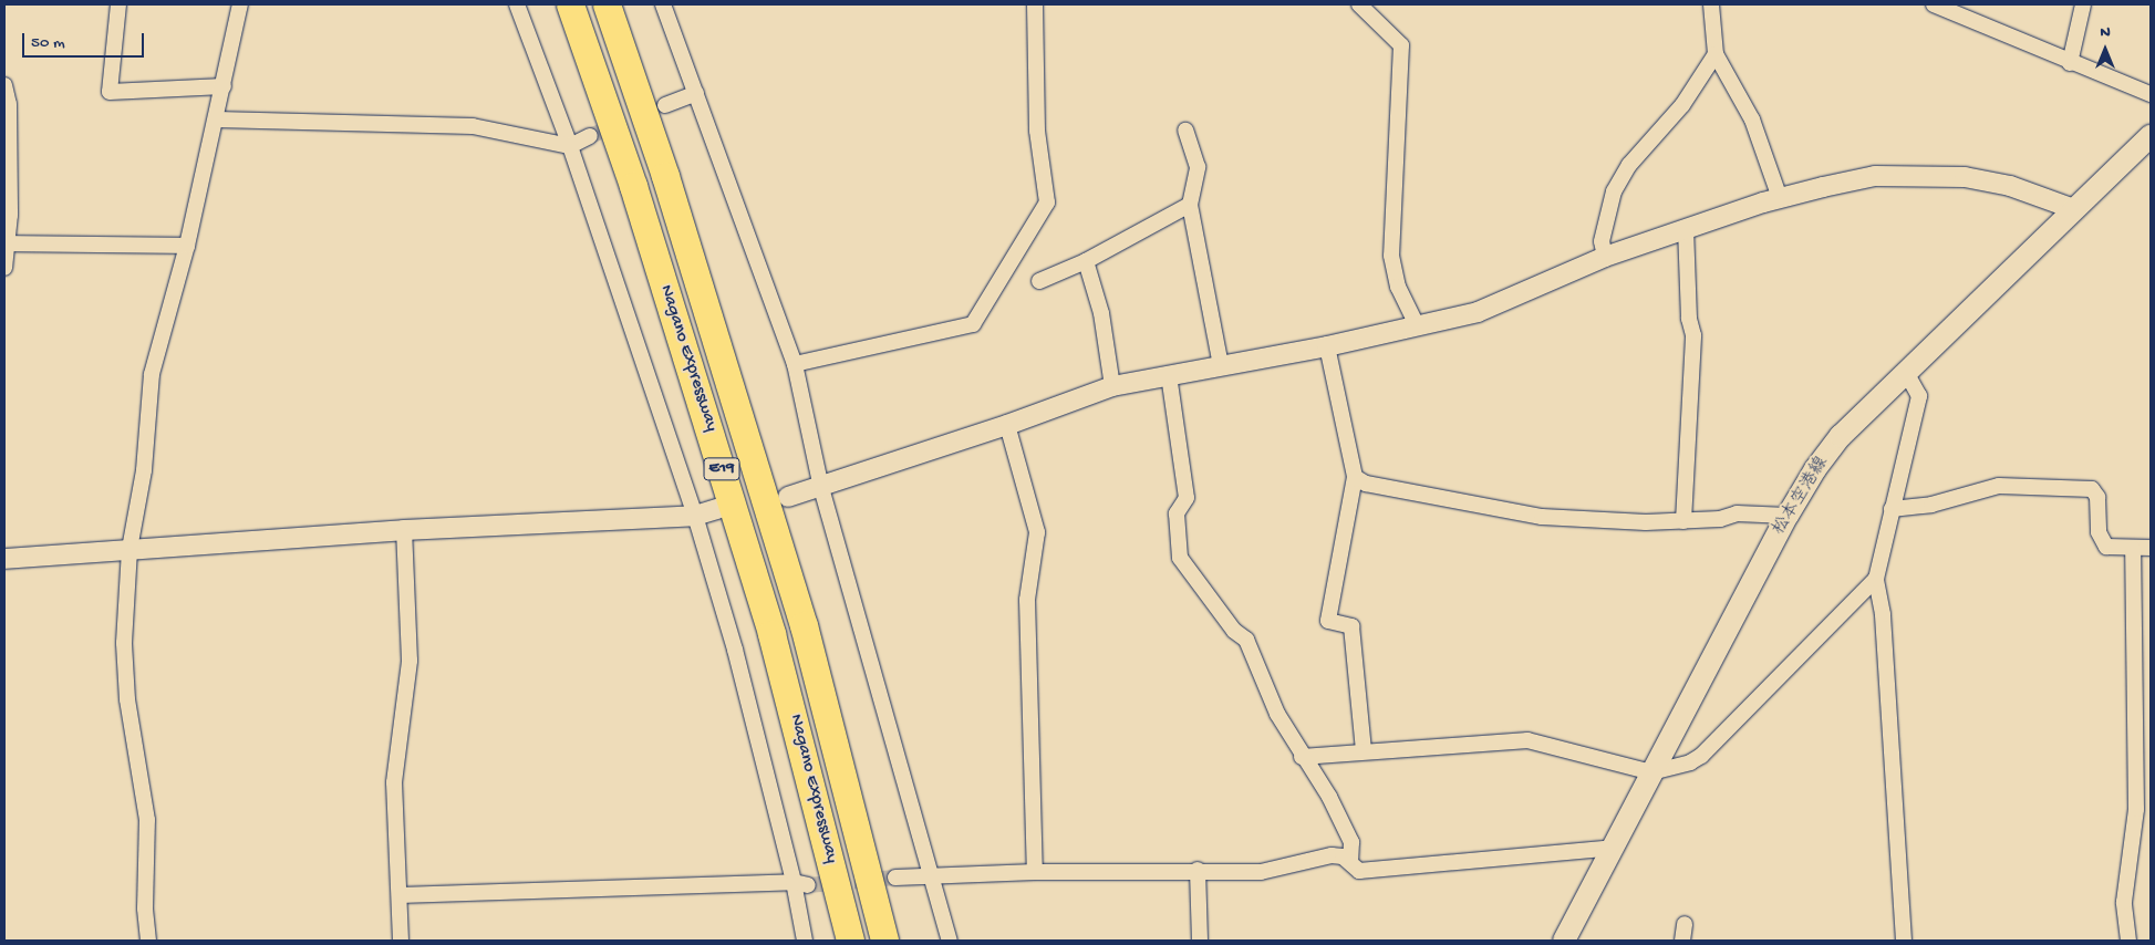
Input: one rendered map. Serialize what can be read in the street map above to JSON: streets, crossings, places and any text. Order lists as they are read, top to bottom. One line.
{"streets":{"highway":["Nagano Expressway","E19"],"main road":["松本空港線"]},"scale_bar":"50 m","north":"top"}
